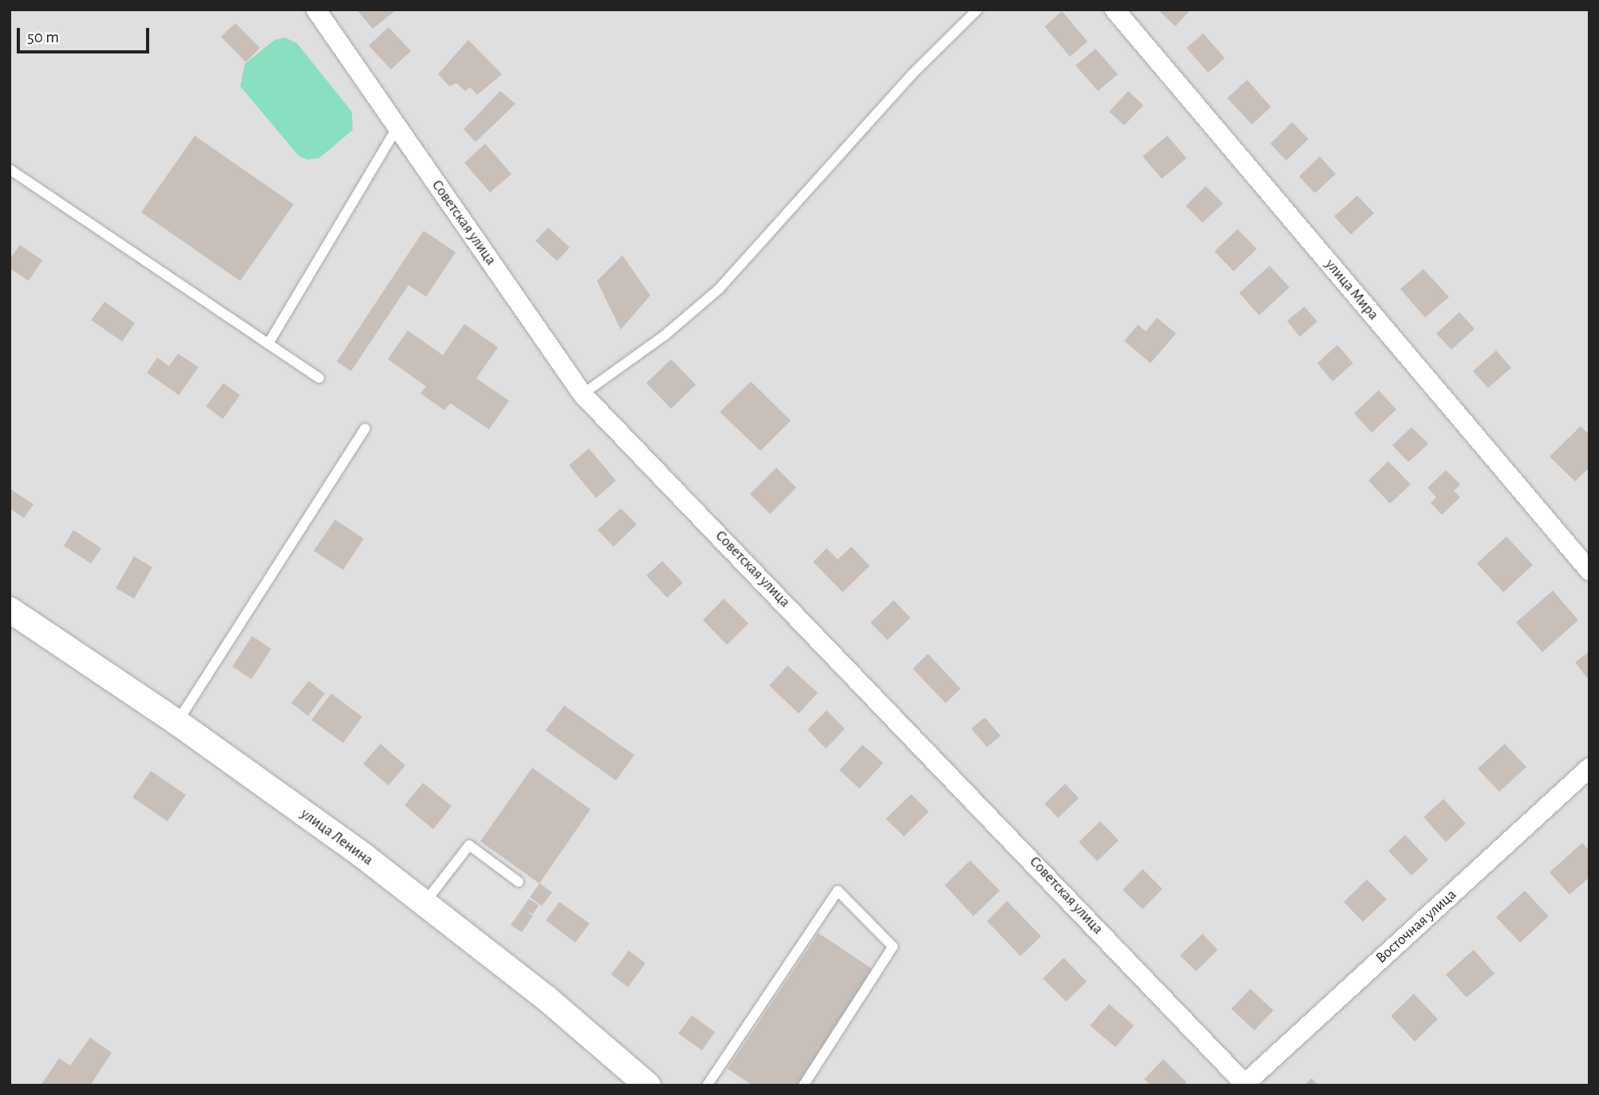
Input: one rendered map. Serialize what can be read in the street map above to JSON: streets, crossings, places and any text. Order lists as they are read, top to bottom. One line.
{"streets":{"street":["Советская улица","улица Мира","улица Ленина","Восточная улица"]},"crossings":[["Советская улица","Восточная улица"]],"scale_bar":"50 m"}
